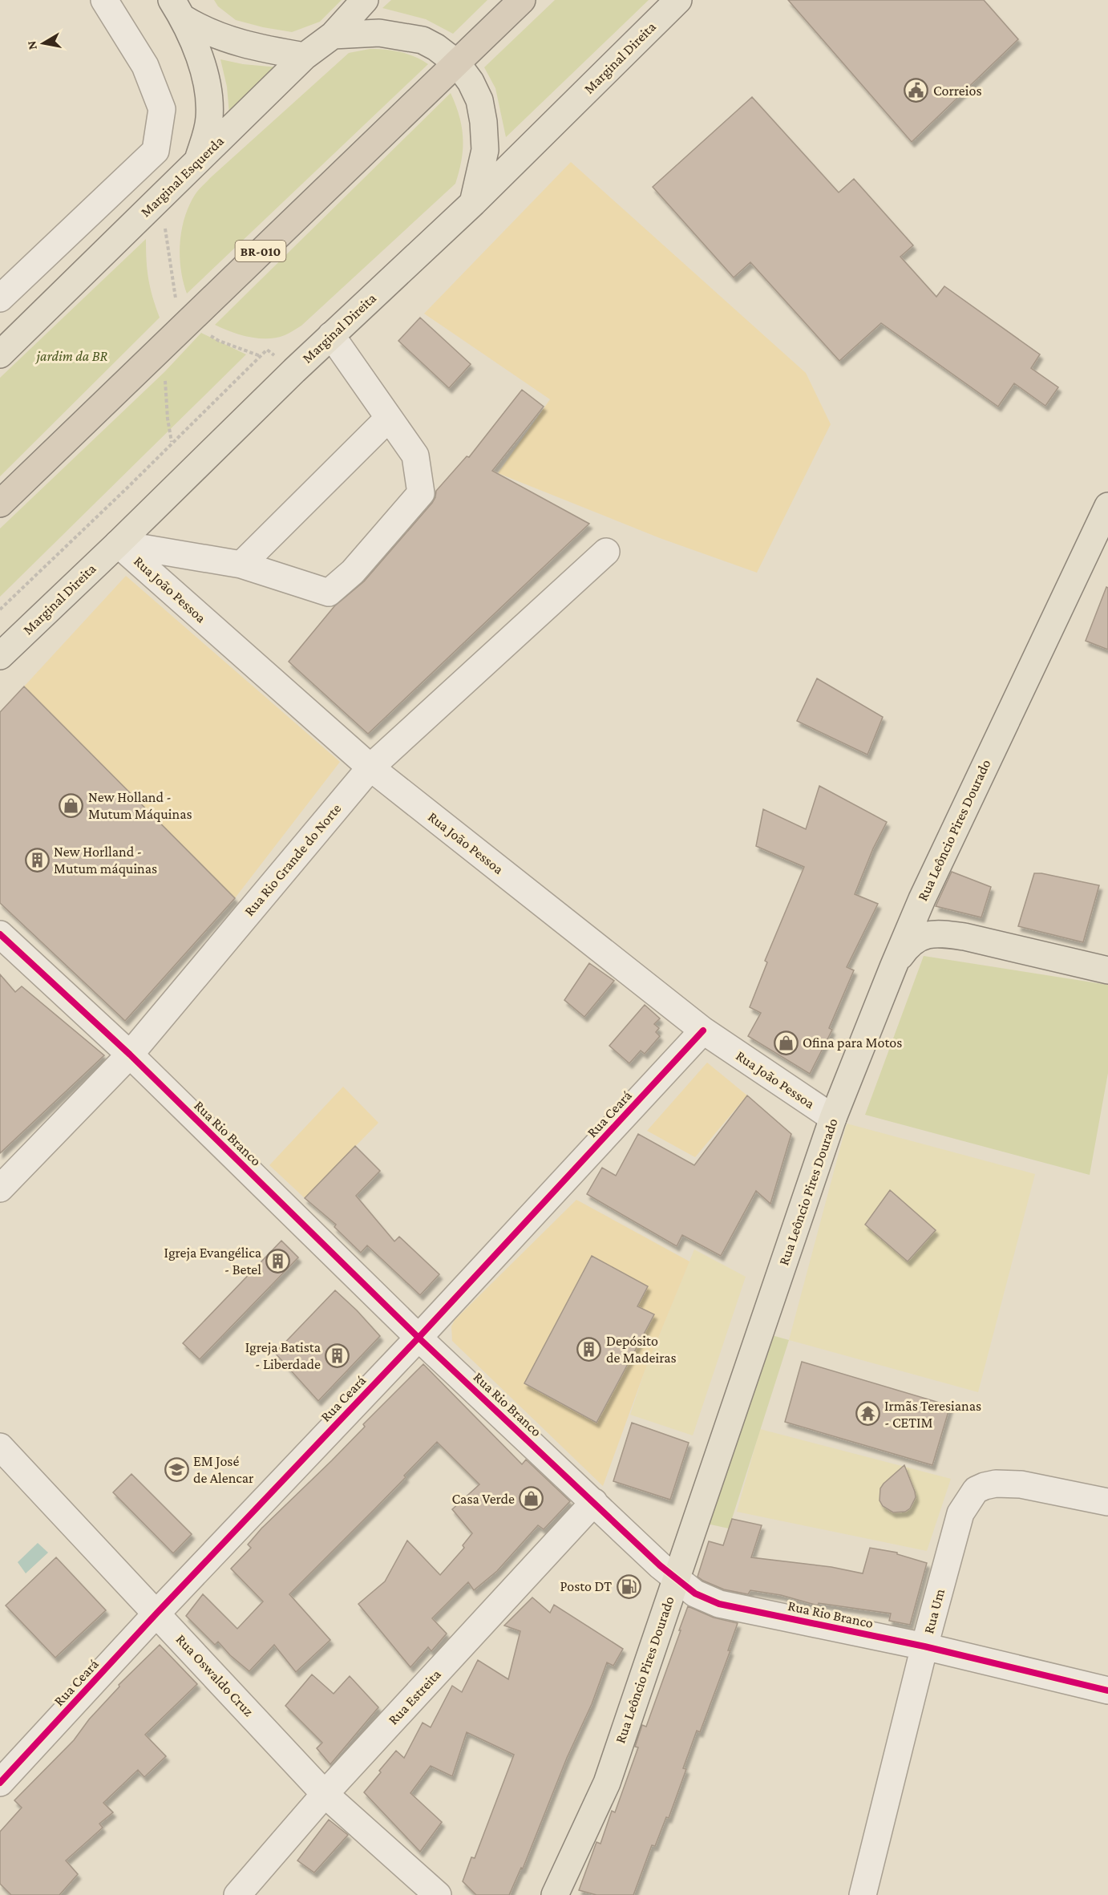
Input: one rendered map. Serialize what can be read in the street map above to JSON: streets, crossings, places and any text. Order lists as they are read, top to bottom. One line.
{"streets":{"highway":["BR-010"],"main road":["Marginal Direita","Marginal Esquerda","Rua Leôncio Pires Dourado"],"street":["Rua João Pessoa","Rua Rio Grande do Norte","Rua Ceará","Rua Rio Branco","Rua Um","Rua Oswaldo Cruz","Rua Estreita"]},"crossings":[["Marginal Direita","Rua João Pessoa"],["Rua João Pessoa","Rua Leôncio Pires Dourado"],["Rua João Pessoa","Rua Rio Grande do Norte"],["Rua João Pessoa","Rua Ceará"],["Rua Leôncio Pires Dourado","Rua Rio Branco"],["Rua Rio Grande do Norte","Rua Rio Branco"],["Rua Ceará","Rua Rio Branco"],["Rua Ceará","Rua Oswaldo Cruz"],["Rua Rio Branco","Rua Um"],["Rua Rio Branco","Rua Estreita"],["Rua Oswaldo Cruz","Rua Estreita"]],"parks":["jardim da BR"],"places":{"public building":["Correios"],"shop":["New Holland - Mutum Máquinas","Ofina para Motos","Casa Verde"],"building":["New Horlland - Mutum máquinas","Igreja Evangélica - Betel","Depósito de Madeiras","Igreja Batista - Liberdade"],"temple":["Irmãs Teresianas - CETIM"],"school or university":["EM José de Alencar"],"fuel station":["Posto DT"]},"north":"left"}
